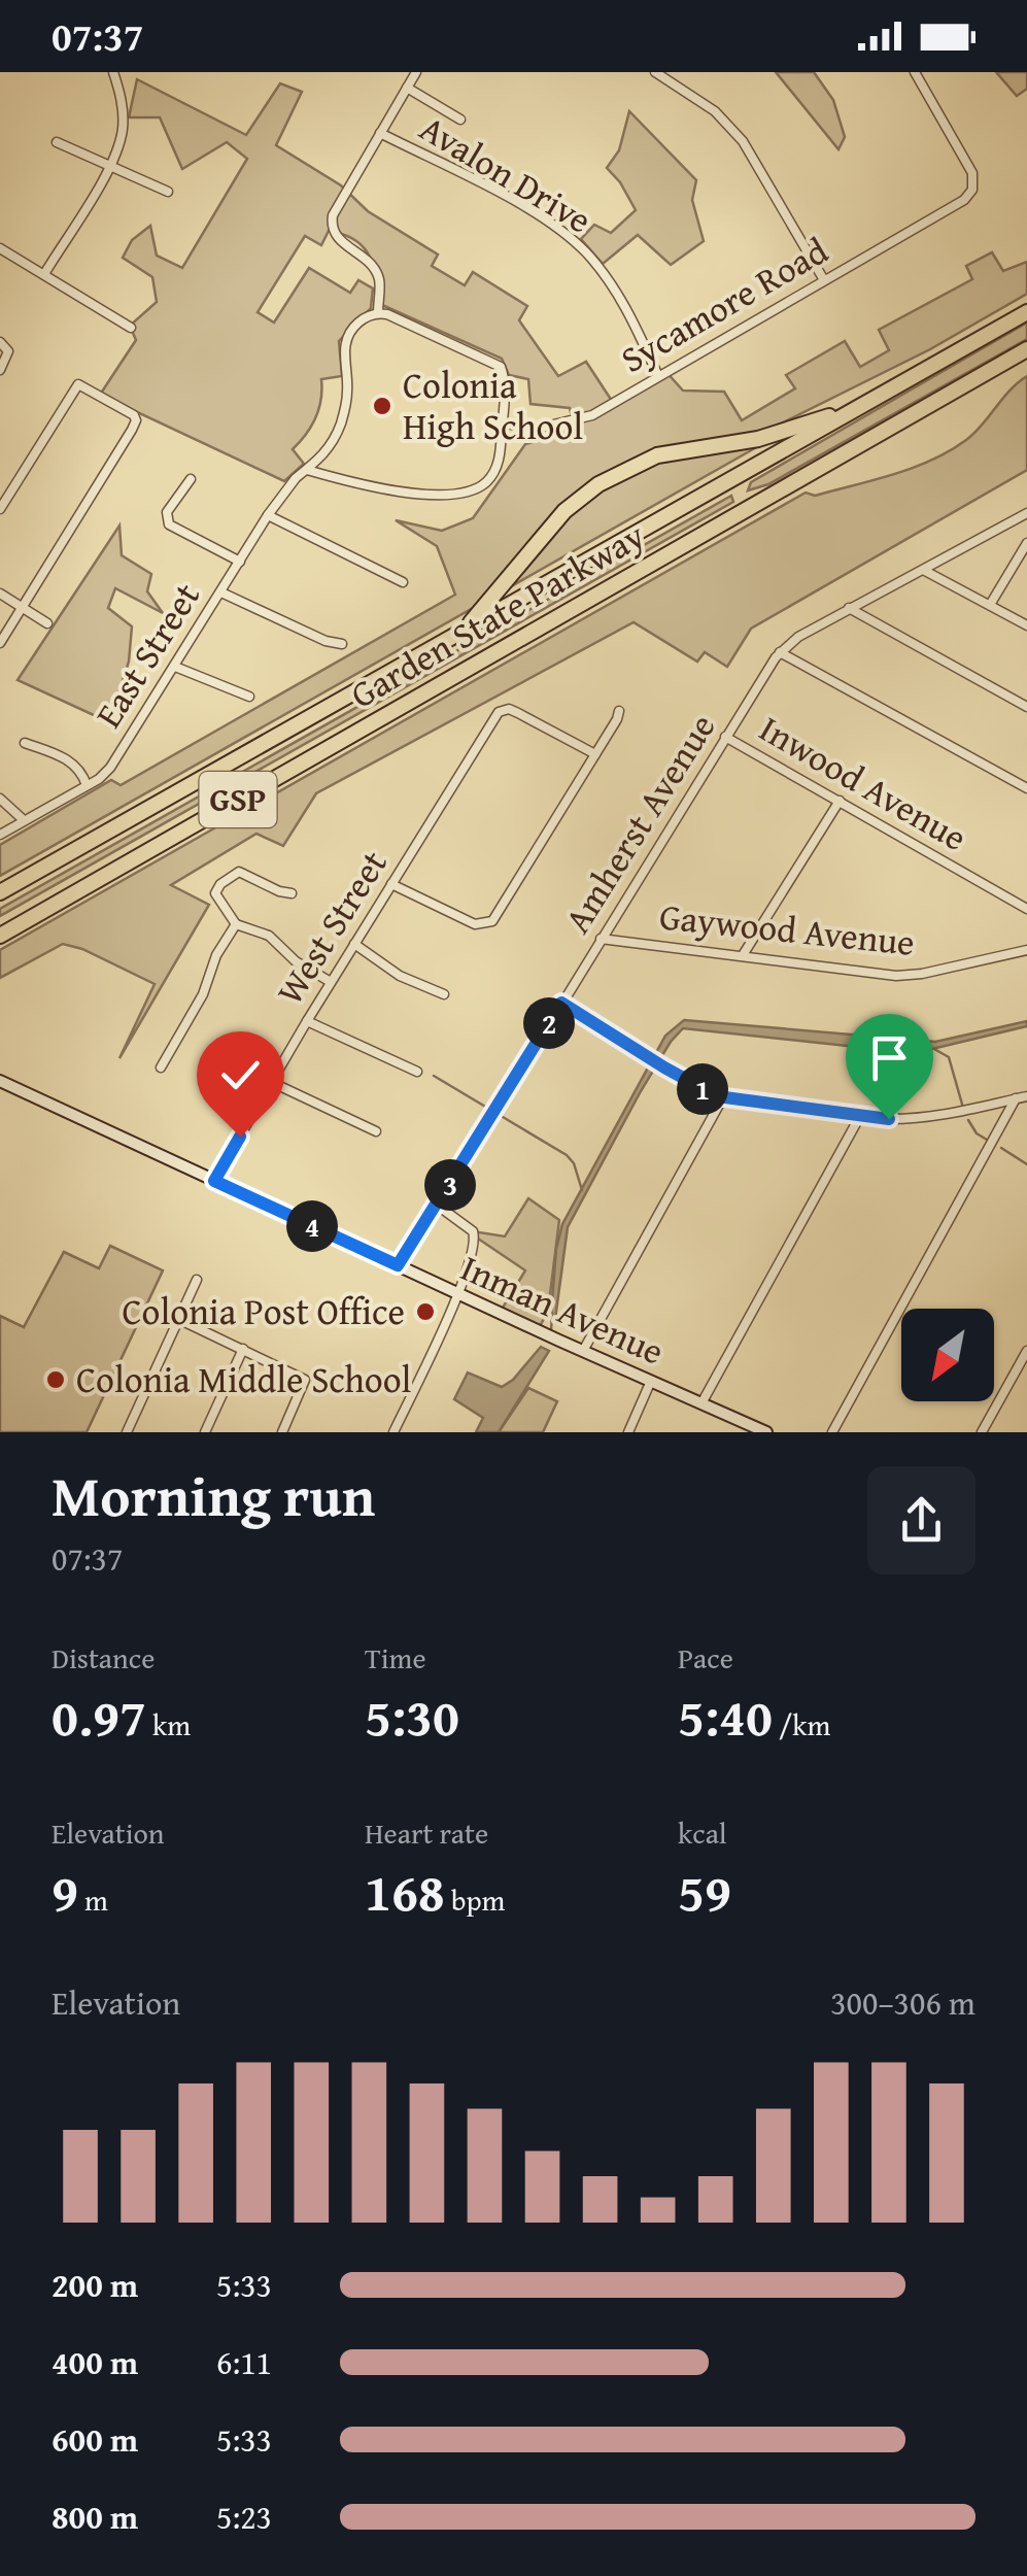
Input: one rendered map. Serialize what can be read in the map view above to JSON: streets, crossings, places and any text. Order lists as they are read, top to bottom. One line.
{"streets":{"highway":["Garden State Parkway","GSP"],"main road":["Inman Avenue"],"street":["Avalon Drive","Sycamore Road","East Street","Inwood Avenue","Amherst Avenue","West Street","Gaywood Avenue"]},"crossings":[["Avalon Drive","Sycamore Road"],["Inwood Avenue","Amherst Avenue"],["Amherst Avenue","Gaywood Avenue"],["Amherst Avenue","Inman Avenue"],["West Street","Inman Avenue"]],"places":["Colonia High School","Colonia Post Office","Colonia Middle School"],"north":"bottom left","page":{"status":"07:37","pins":["2","1","3","4"],"heading":["Morning run","07:37"],"stats":[["Distance","0.97 km"],["Time","5:30"],["Pace","5:40 /km"],["Elevation","9 m"],["Heart rate","168 bpm"],["kcal","59"]],"chart":["Elevation","300–306 m"],"list":[{"name":"200 m","note":"5:33"},{"name":"400 m","note":"6:11"},{"name":"600 m","note":"5:33"},{"name":"800 m","note":"5:23"}]}}
